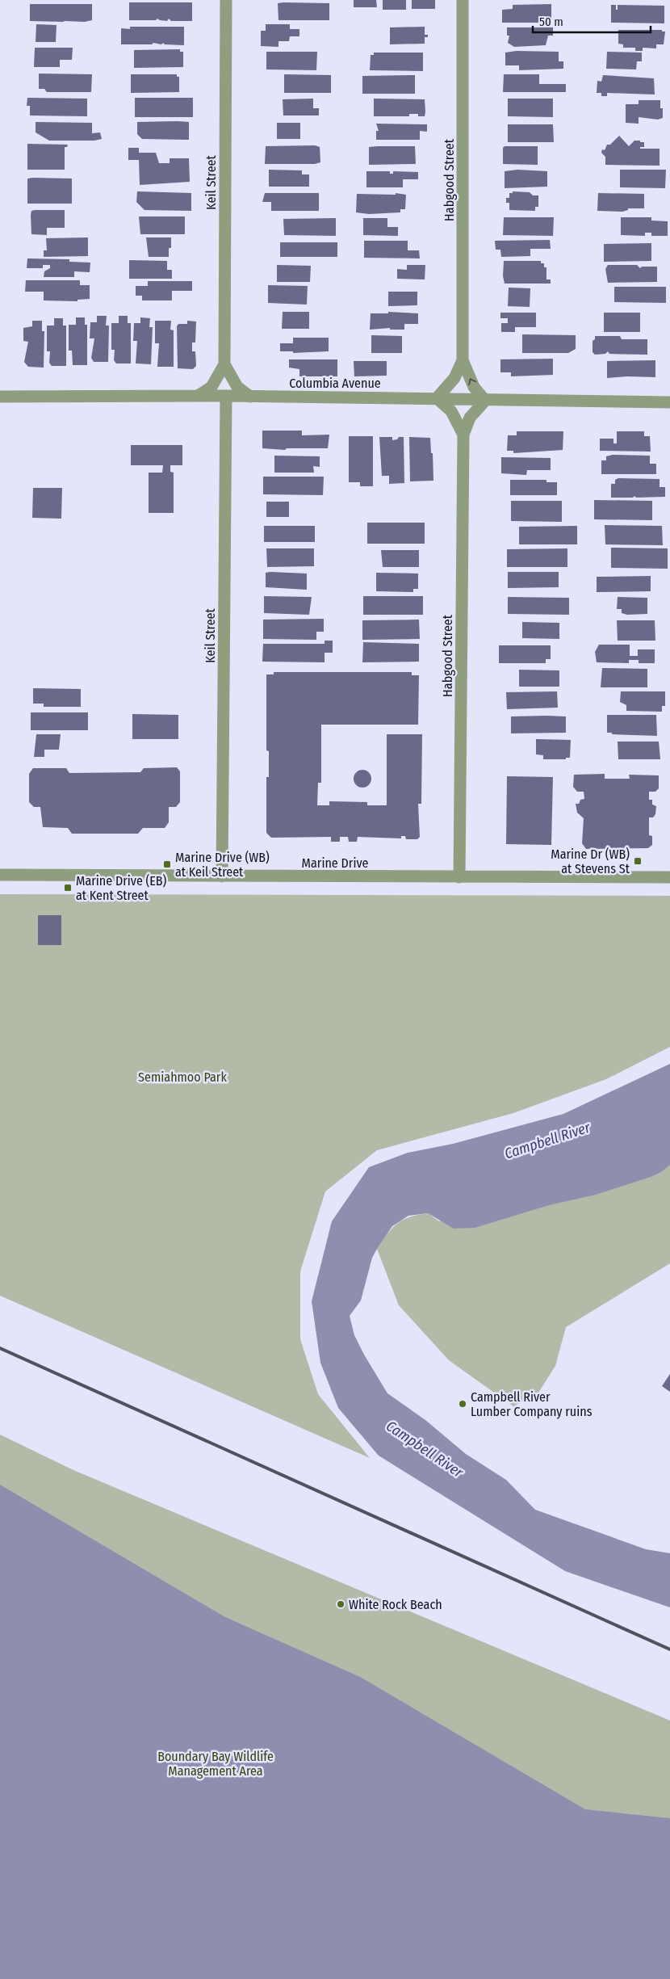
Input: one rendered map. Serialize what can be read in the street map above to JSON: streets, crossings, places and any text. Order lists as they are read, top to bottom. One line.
{"streets":{"street":["Habgood Street","Keil Street","Columbia Avenue","Marine Drive"]},"crossings":[["Habgood Street","Columbia Avenue"],["Habgood Street","Marine Drive"],["Keil Street","Columbia Avenue"],["Keil Street","Marine Drive"]],"water":["Campbell River"],"parks":["Semiahmoo Park","Boundary Bay Wildlife Management Area"],"places":{"transit":["Marine Dr (WB) at Stevens St","Marine Drive (WB) at Keil Street","Marine Drive (EB) at Kent Street"],"other":["Campbell River Lumber Company ruins","White Rock Beach"]},"scale_bar":"50 m"}
